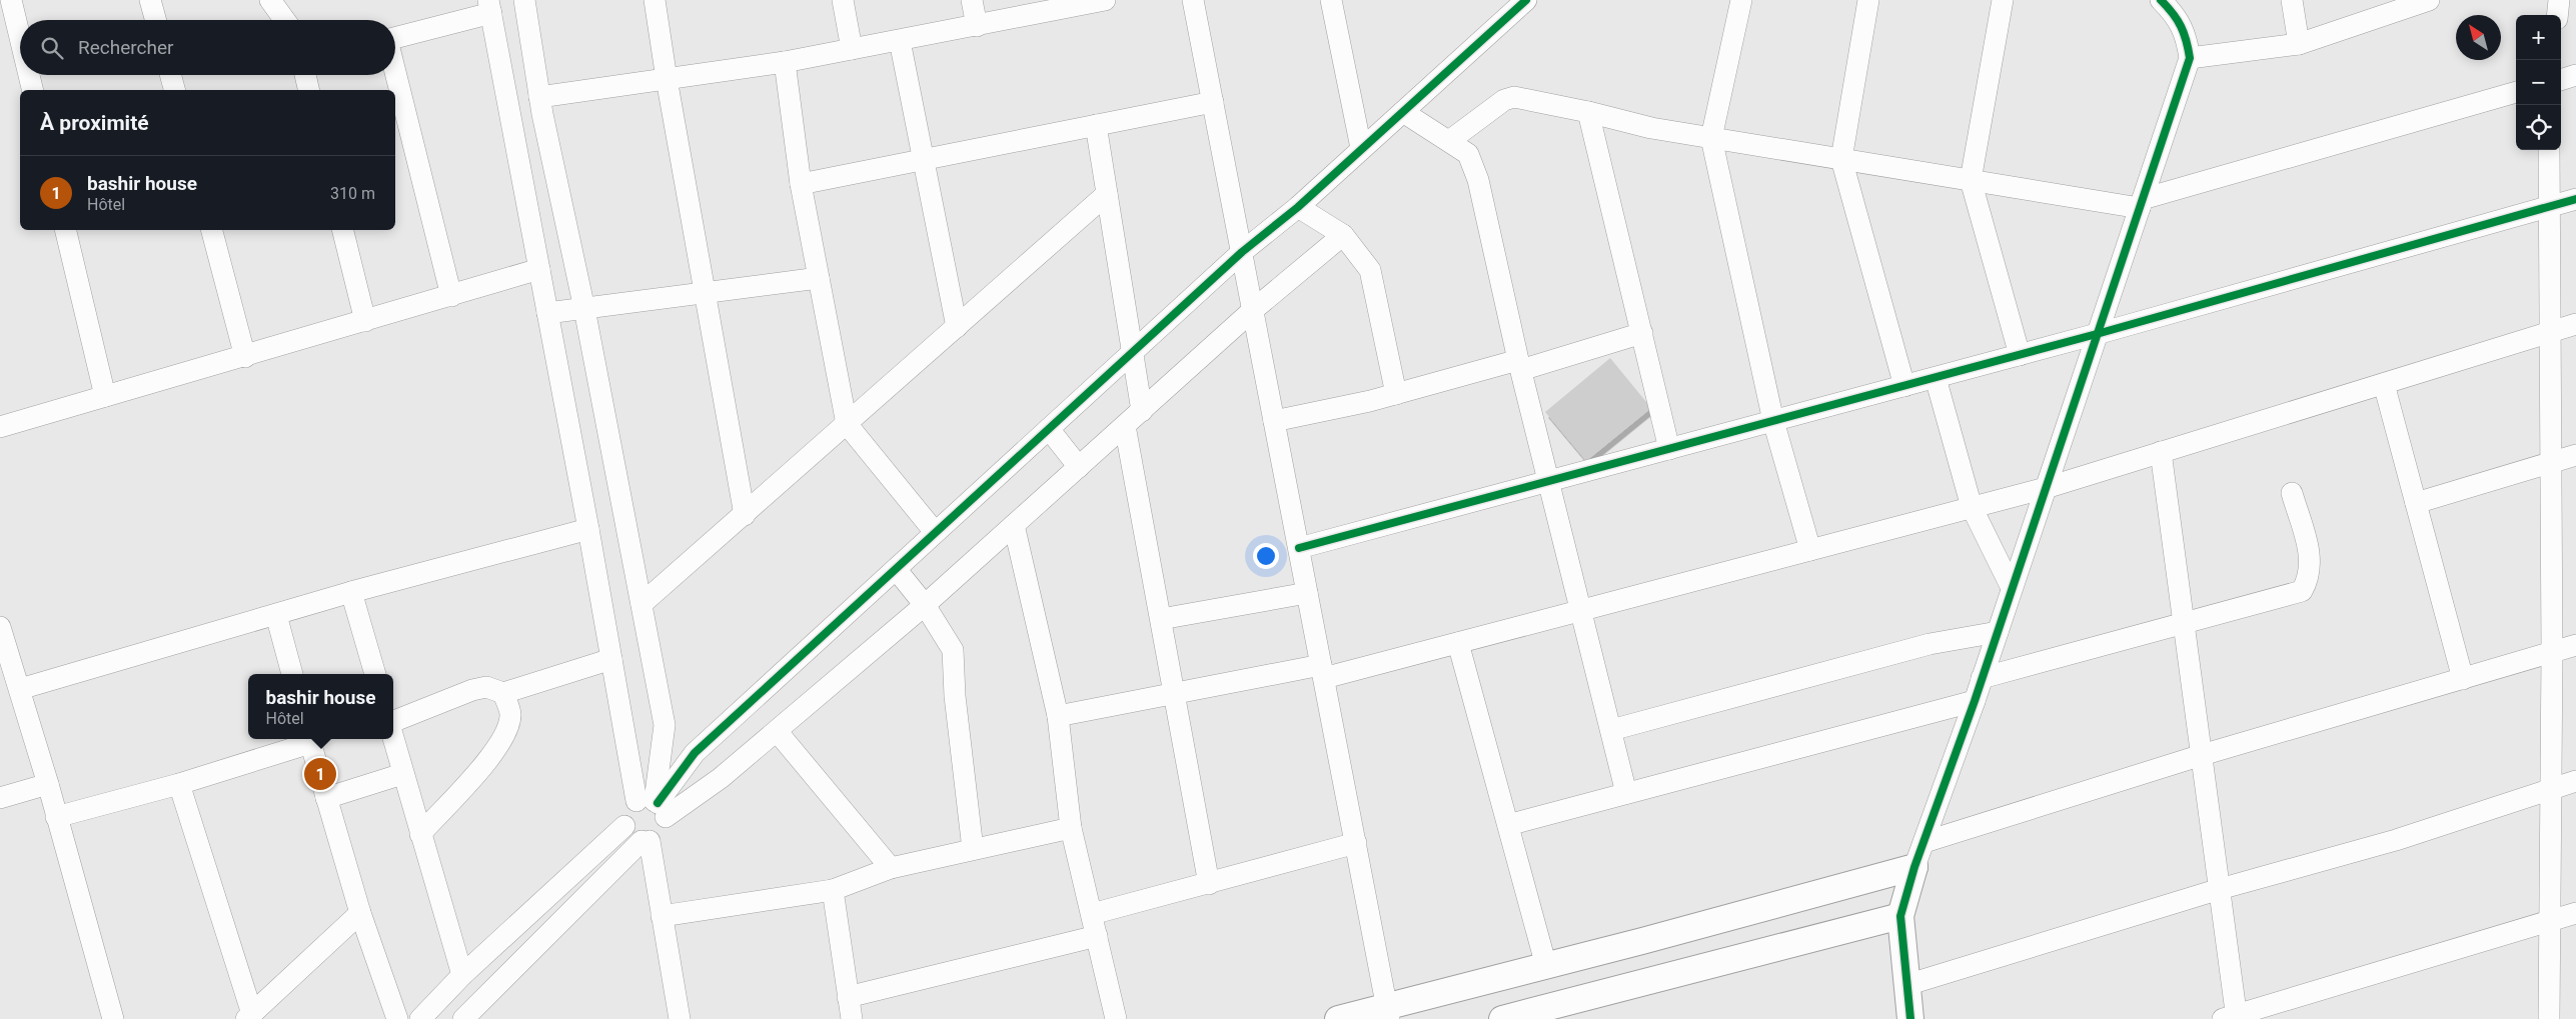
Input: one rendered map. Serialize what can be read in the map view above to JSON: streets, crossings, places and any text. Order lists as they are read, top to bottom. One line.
{"north":"top left","page":{"map_buttons":["+","−"],"search":"Rechercher","heading":"À proximité","list":[{"mark":"1","name":"bashir house","note":"Hôtel","value":"310 m"}],"popup":["bashir house","Hôtel"],"pins":"1"}}
